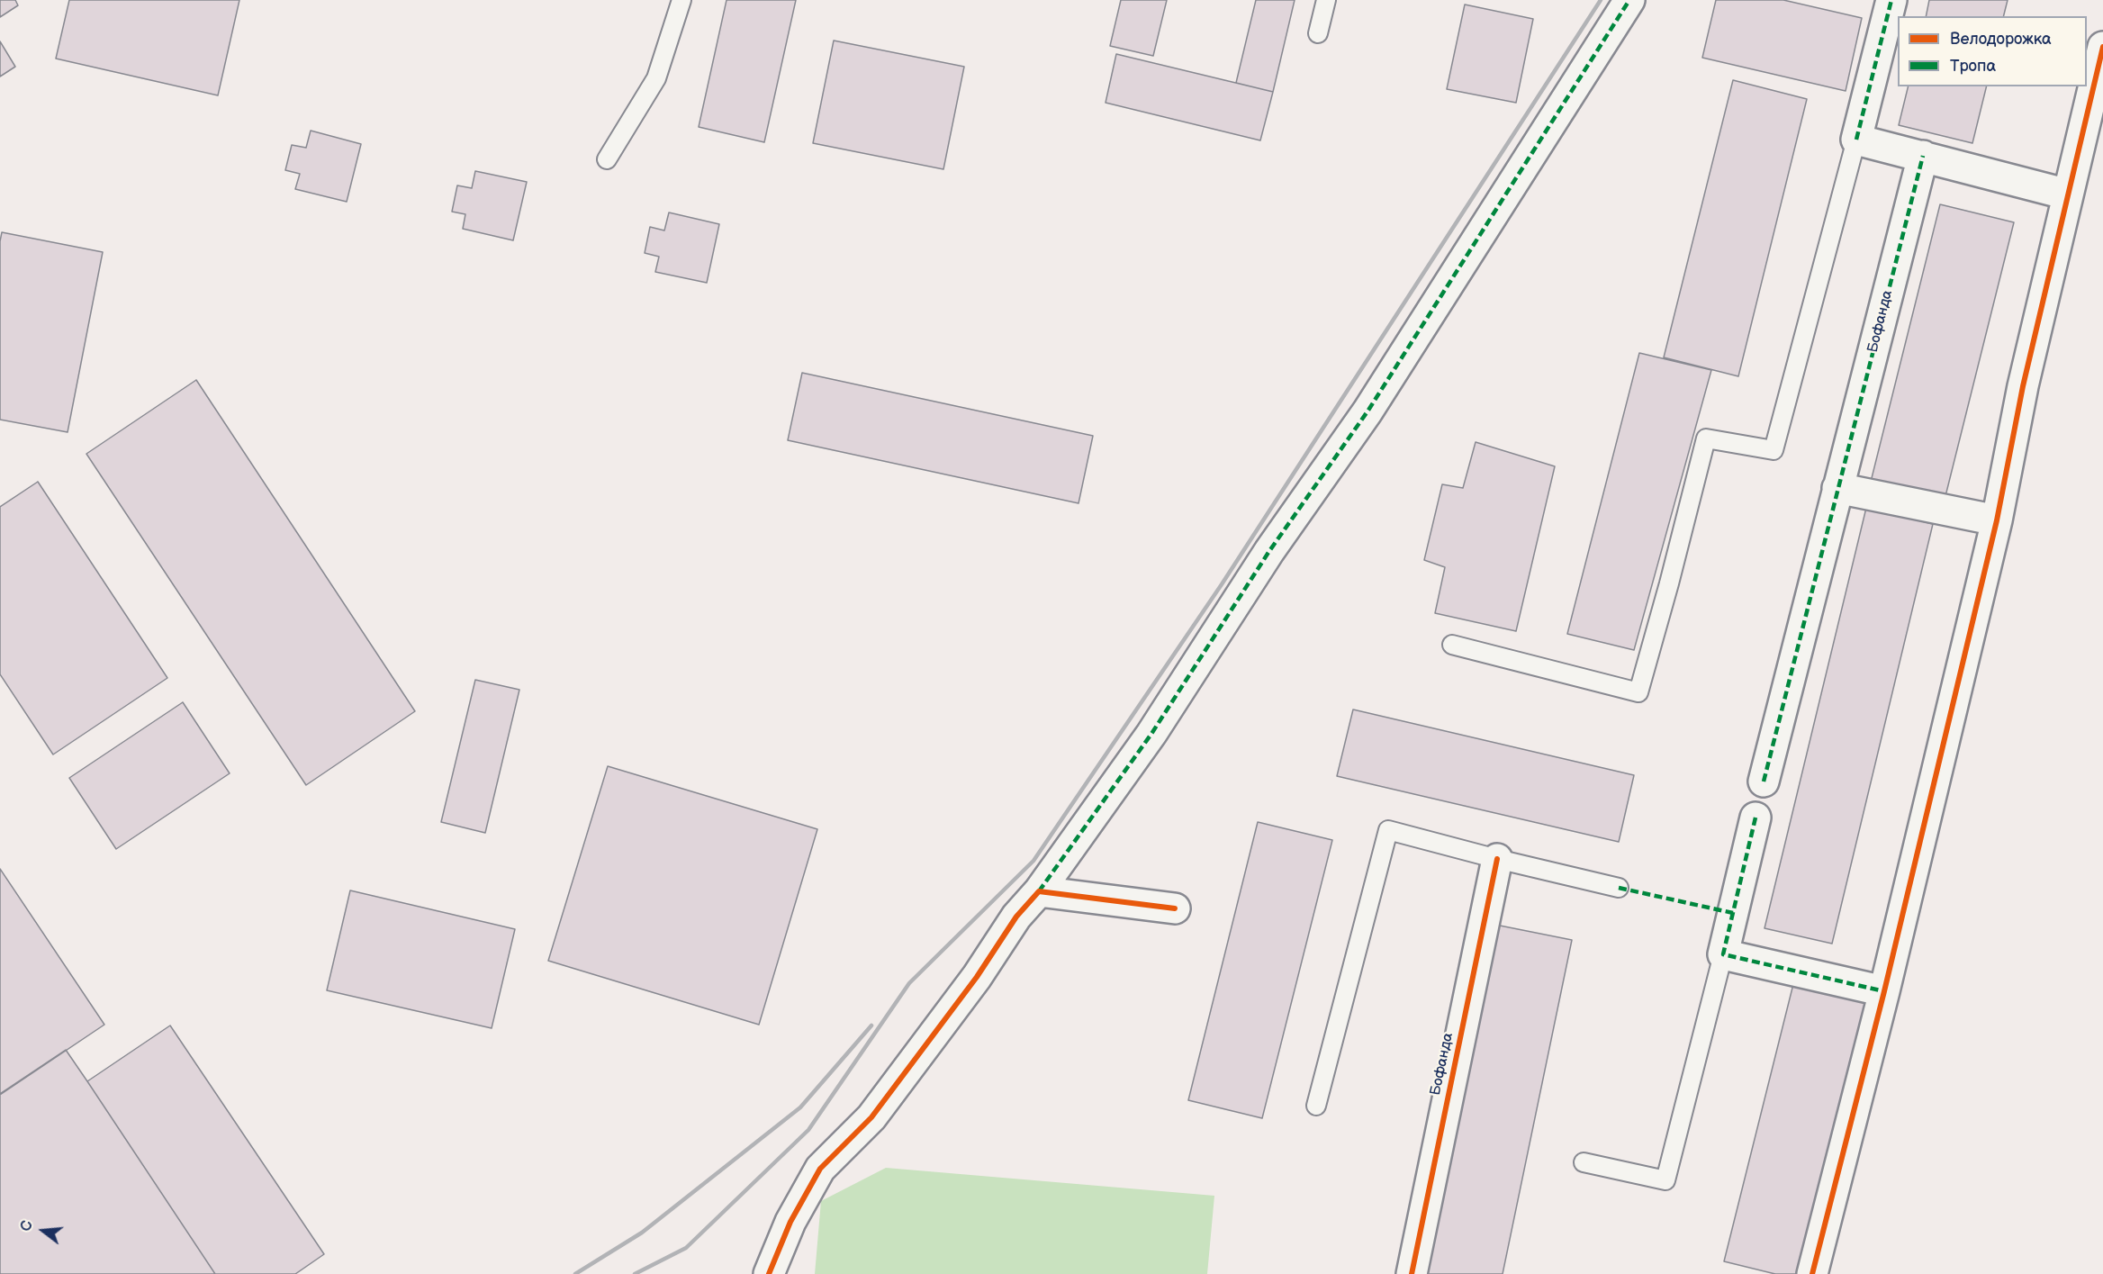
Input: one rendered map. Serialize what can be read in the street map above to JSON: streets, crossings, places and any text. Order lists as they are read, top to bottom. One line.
{"streets":{"street":["Бофанда"]},"legend":["Велодорожка","Тропа"],"north":"left"}
